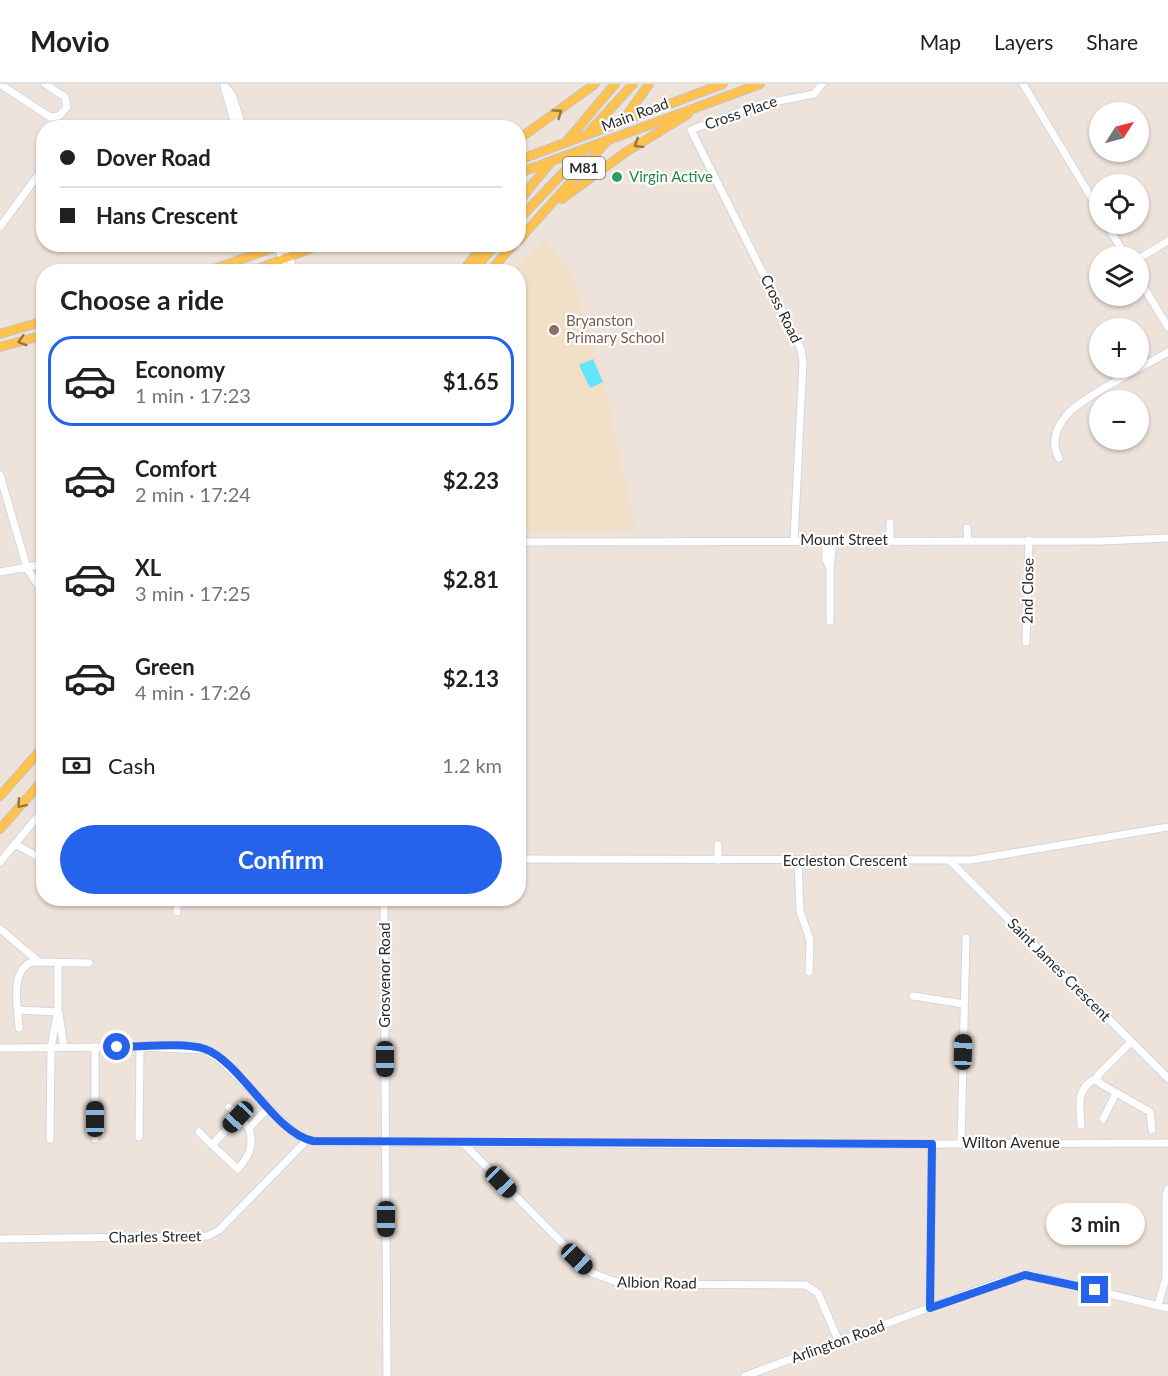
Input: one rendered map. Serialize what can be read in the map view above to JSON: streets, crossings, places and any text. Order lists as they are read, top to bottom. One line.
{"streets":{"main road":["Main Road","M81"],"street":["Cross Place","Cross Road","Mount Street","2nd Close","Eccleston Crescent","Saint James Crescent","Grosvenor Road","Wilton Avenue","Charles Street","Albion Road","Arlington Road"]},"crossings":[["Cross Place","Cross Road"],["Main Road","M81"],["Cross Road","Mount Street"],["Mount Street","2nd Close"],["Eccleston Crescent","Saint James Crescent"],["Grosvenor Road","Wilton Avenue"],["Wilton Avenue","Charles Street"],["Wilton Avenue","Albion Road"],["Albion Road","Arlington Road"]],"places":["Virgin Active","Bryanston Primary School"],"north":"top right","page":{"header":"Movio","nav":["Map","Layers","Share"],"map_buttons":["+","−"],"banner":["Dover Road","Hans Crescent"],"heading":"Choose a ride","list":[{"name":"Economy","note":"1 min · 17:23","value":"$1.65"},{"name":"Comfort","note":"2 min · 17:24","value":"$2.23"},{"name":"XL","note":"3 min · 17:25","value":"$2.81"},{"name":"Green","note":"4 min · 17:26","value":"$2.13"}],"pay":["Cash","1.2 km"],"buttons":"Confirm","bubble":"3 min"}}
